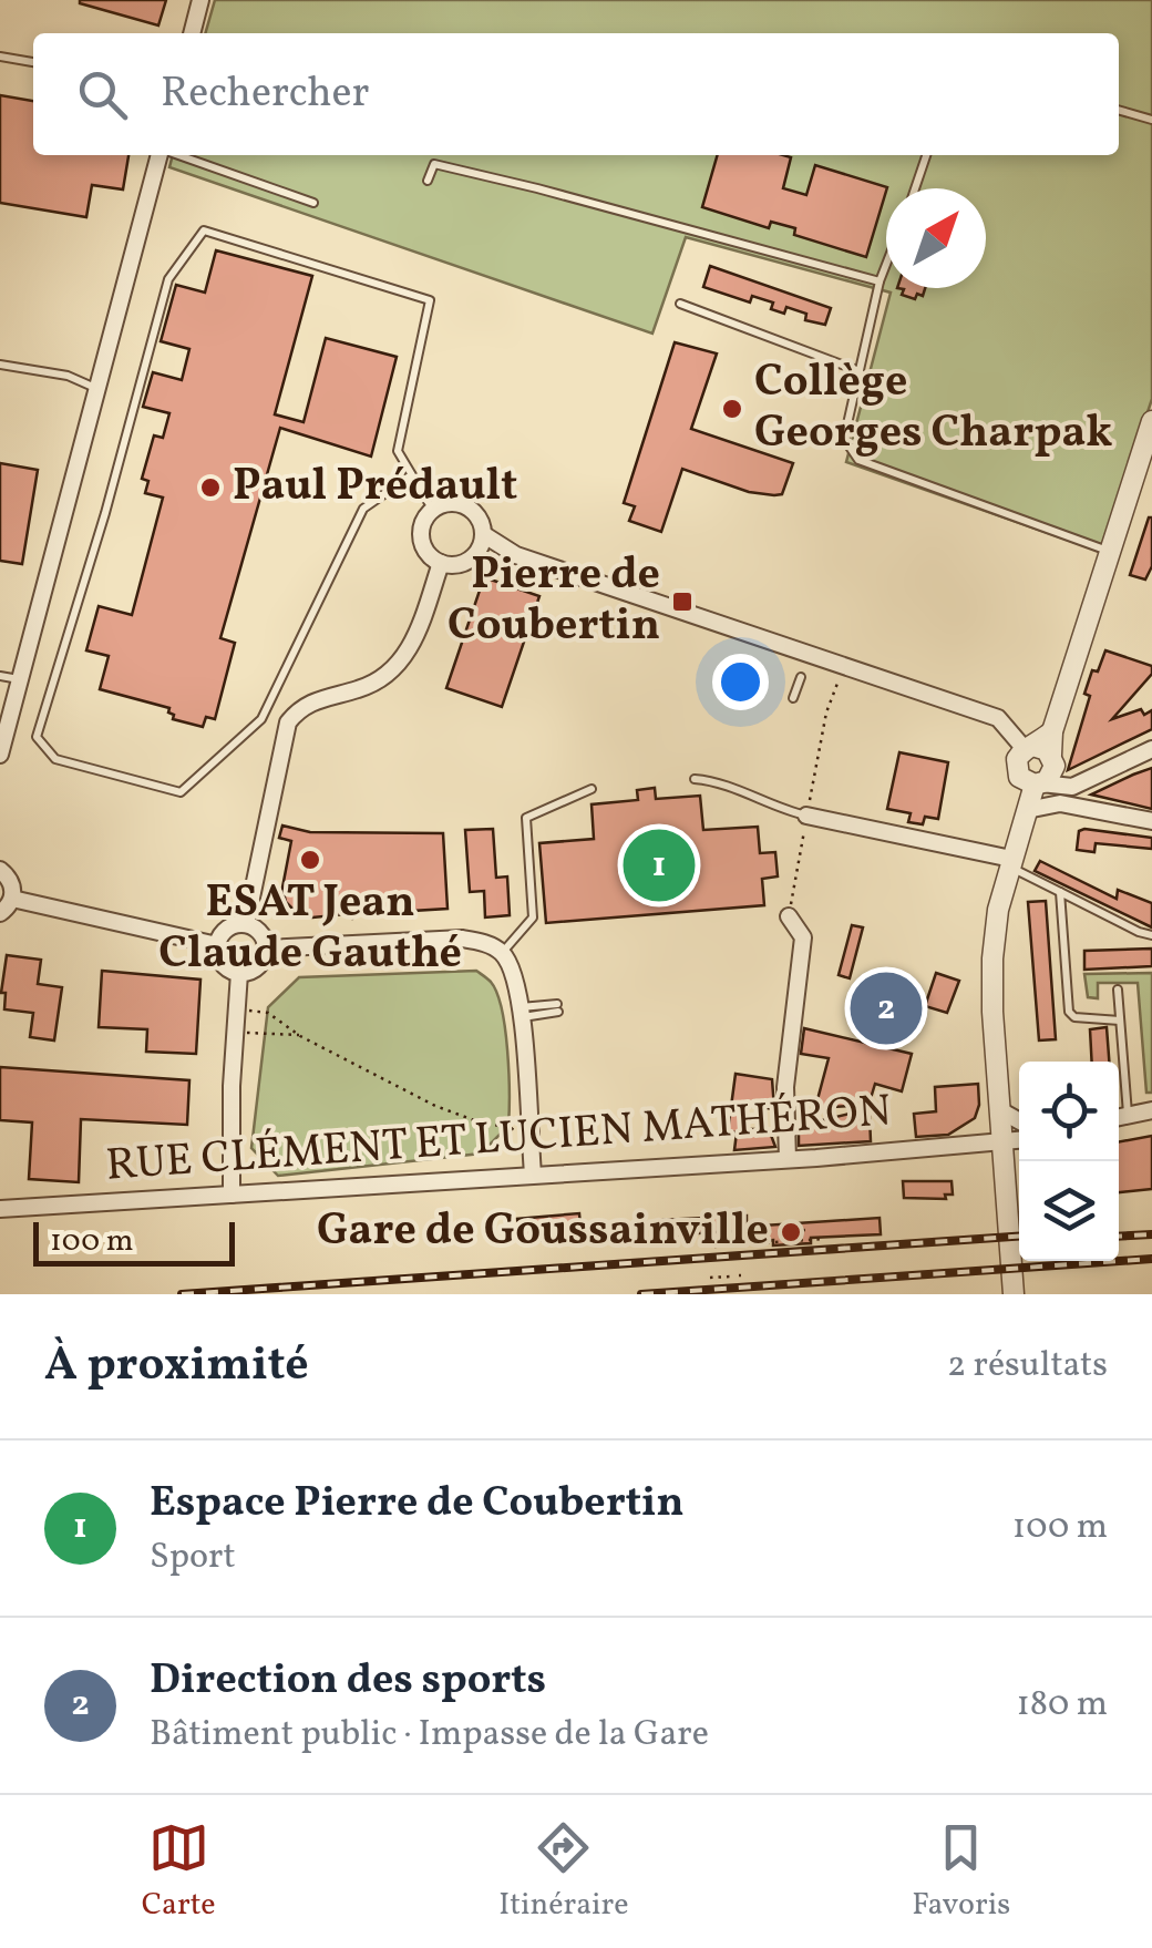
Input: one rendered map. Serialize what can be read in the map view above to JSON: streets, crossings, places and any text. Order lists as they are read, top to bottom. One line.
{"streets":{"street":["RUE CLÉMENT ET LUCIEN MATHÉRON"]},"places":{"other":["Collège Georges Charpak","Paul Prédault","ESAT Jean Claude Gauthé","Gare de Goussainville"],"transit":["Pierre de Coubertin"]},"scale_bar":"100 m","north":"top right","page":{"search":"Rechercher","pins":["1","2"],"scale":"100 m","heading":["À proximité","2 résultats"],"list":[{"mark":"1","name":"Espace Pierre de Coubertin","note":"Sport","value":"100 m"},{"mark":"2","name":"Direction des sports","note":"Bâtiment public · Impasse de la Gare","value":"180 m"}],"nav":["Carte","Itinéraire","Favoris"]}}
